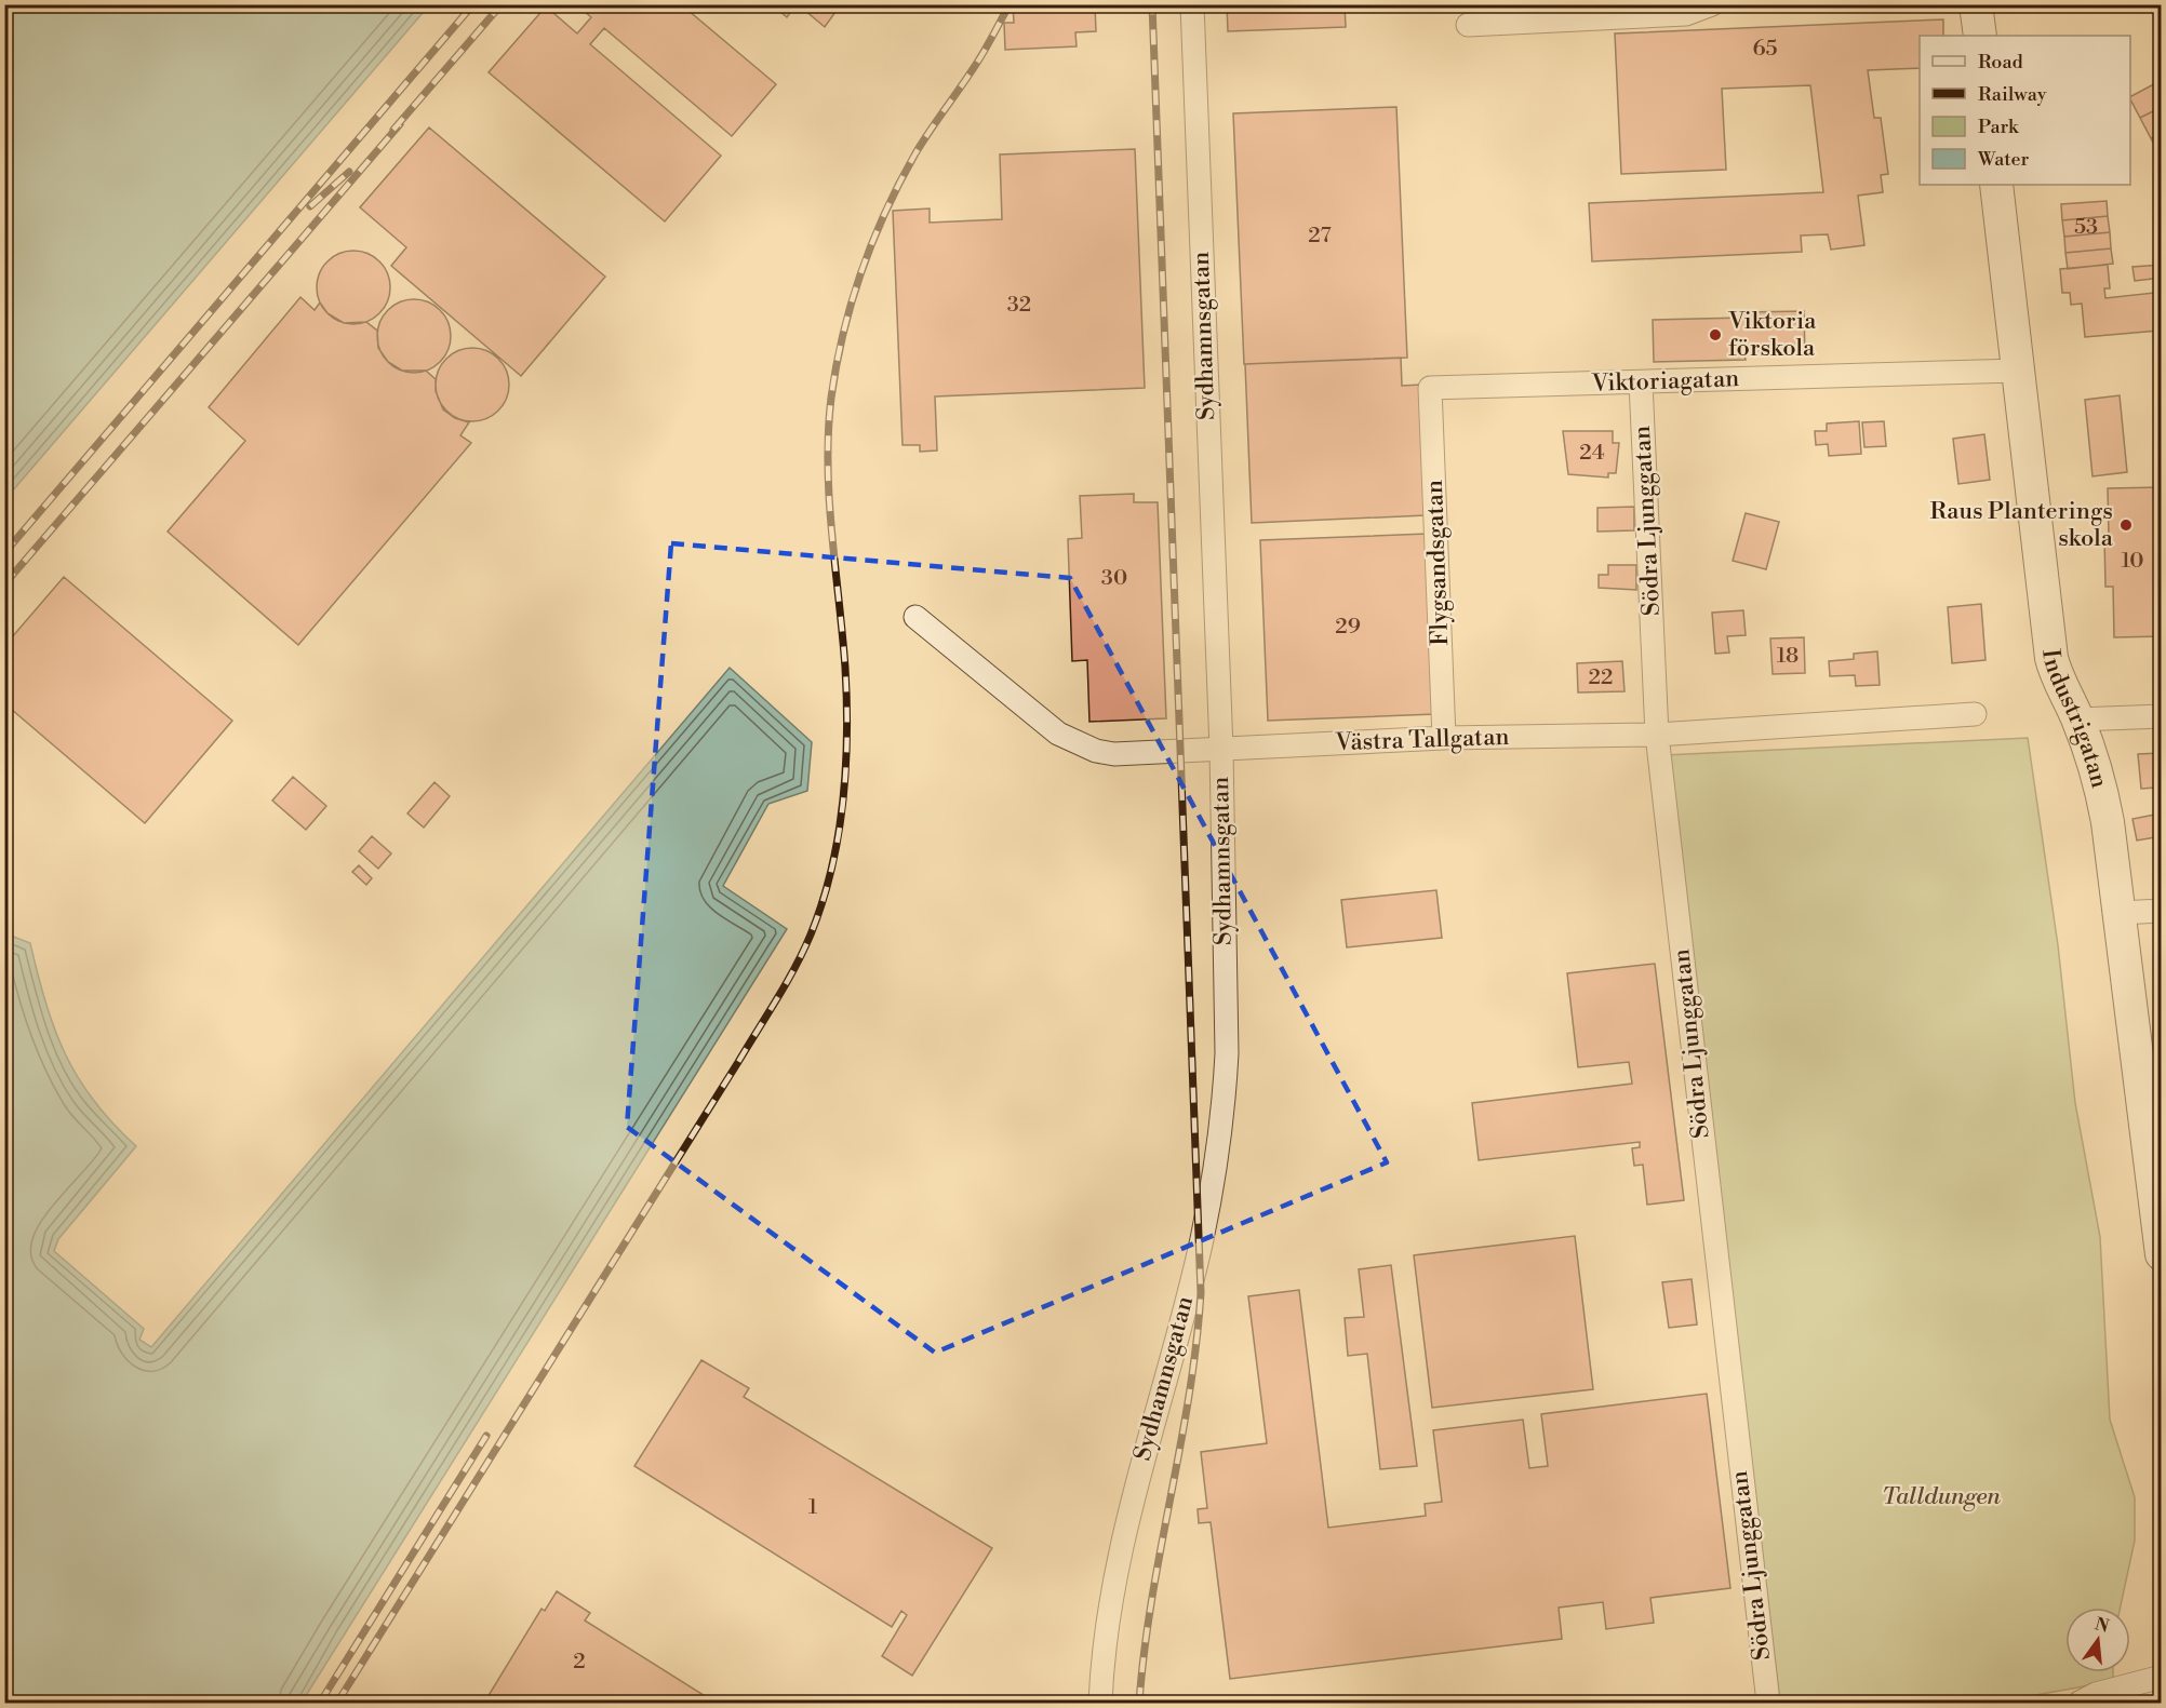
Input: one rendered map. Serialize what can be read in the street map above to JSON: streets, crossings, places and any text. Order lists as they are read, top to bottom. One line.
{"streets":{"street":["Sydhamnsgatan","Viktoriagatan","Södra Ljunggatan","Flygsandsgatan","Industrigatan","Västra Tallgatan"]},"crossings":[["Sydhamnsgatan","Västra Tallgatan"],["Viktoriagatan","Södra Ljunggatan"],["Viktoriagatan","Flygsandsgatan"],["Viktoriagatan","Industrigatan"],["Södra Ljunggatan","Västra Tallgatan"],["Flygsandsgatan","Västra Tallgatan"]],"parks":["Talldungen"],"places":["Viktoria förskola","Raus Planterings skola"],"house_numbers":["65","53","27","32","24","10","30","29","18","22","1","2"],"legend":["Road","Railway","Park","Water"],"north":"top"}
